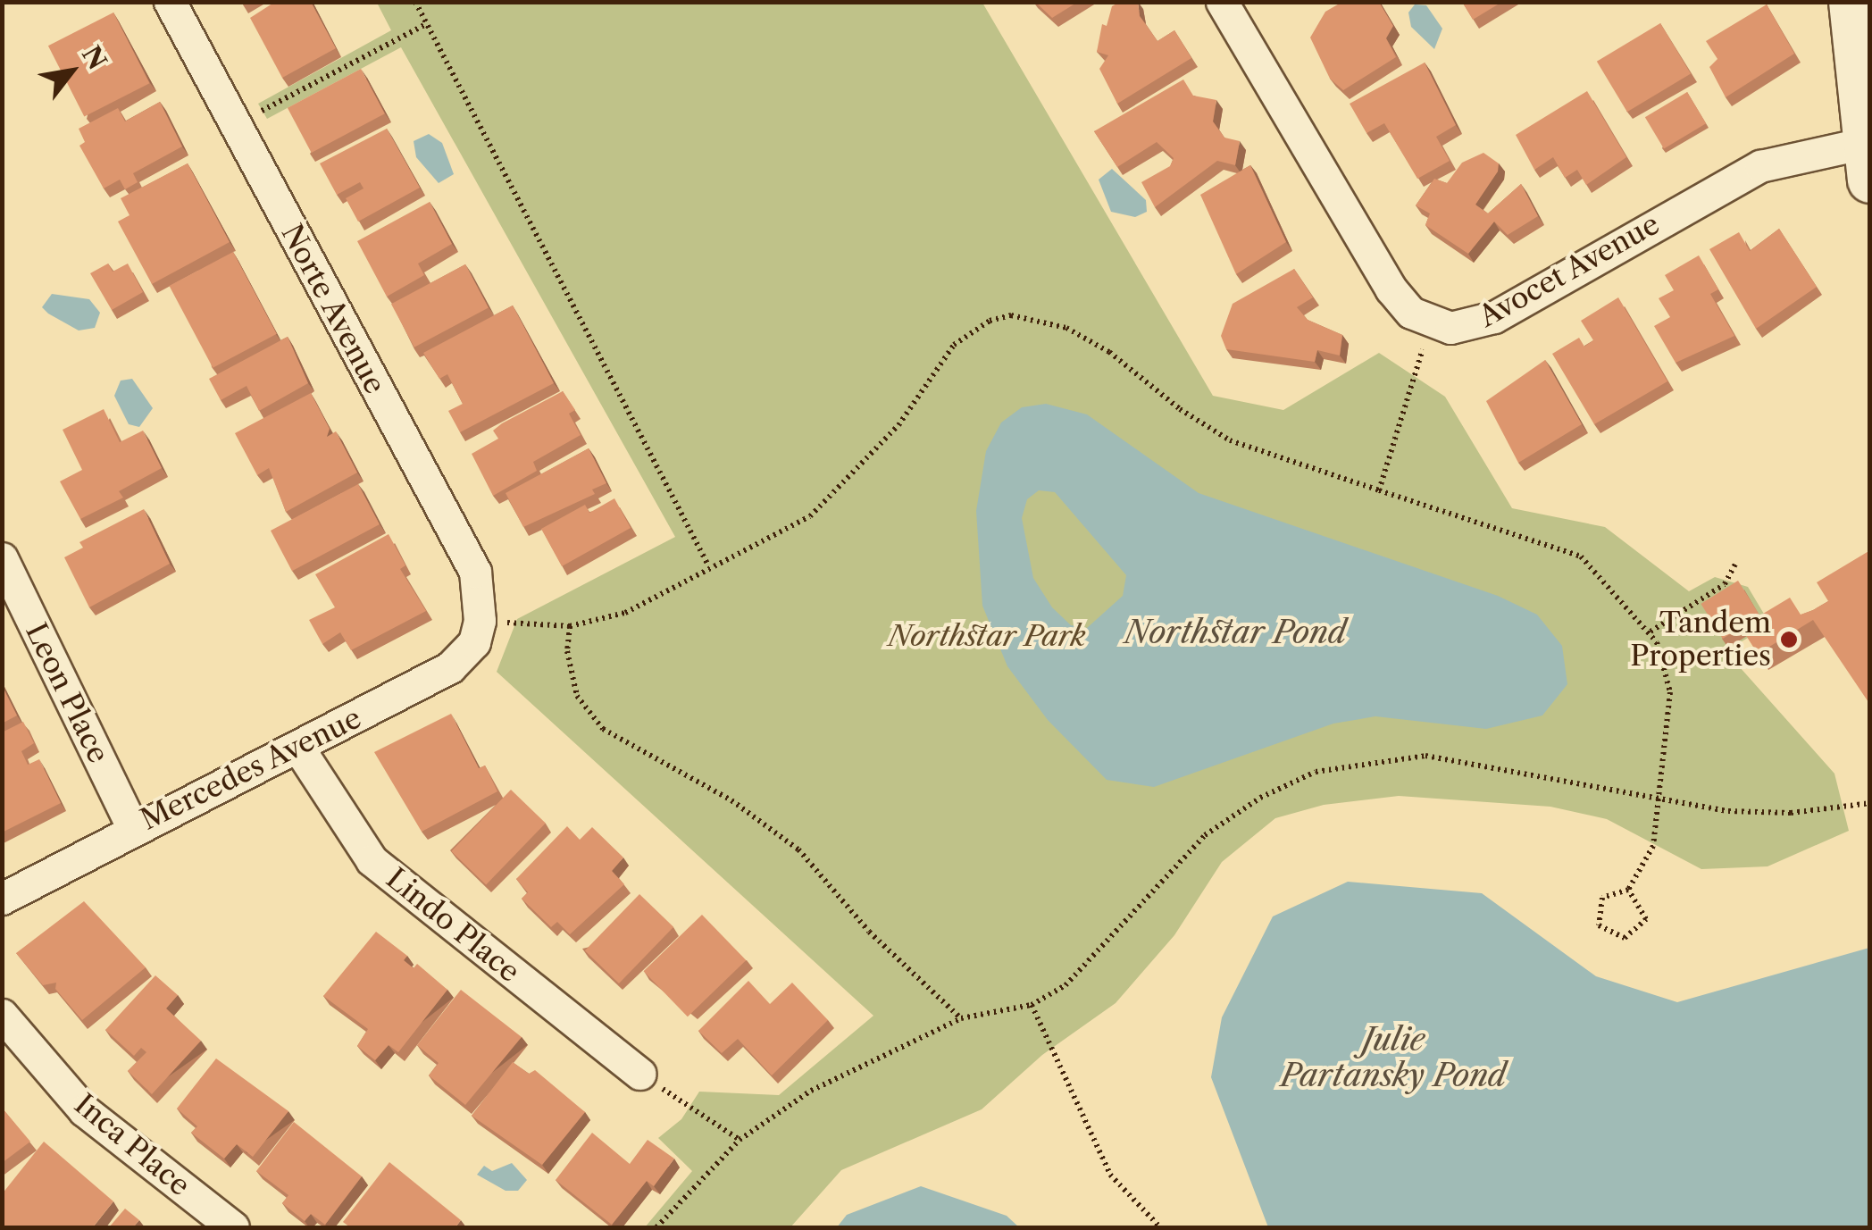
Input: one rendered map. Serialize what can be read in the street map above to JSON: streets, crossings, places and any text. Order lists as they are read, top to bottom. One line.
{"streets":{"street":["Avocet Avenue","Norte Avenue","Leon Place","Mercedes Avenue","Lindo Place","Inca Place"]},"crossings":[["Norte Avenue","Mercedes Avenue"],["Leon Place","Mercedes Avenue"],["Mercedes Avenue","Lindo Place"]],"water":["Northstar Pond","Julie Partansky Pond"],"parks":["Northstar Park"],"places":["Tandem Properties"],"north":"top right"}
